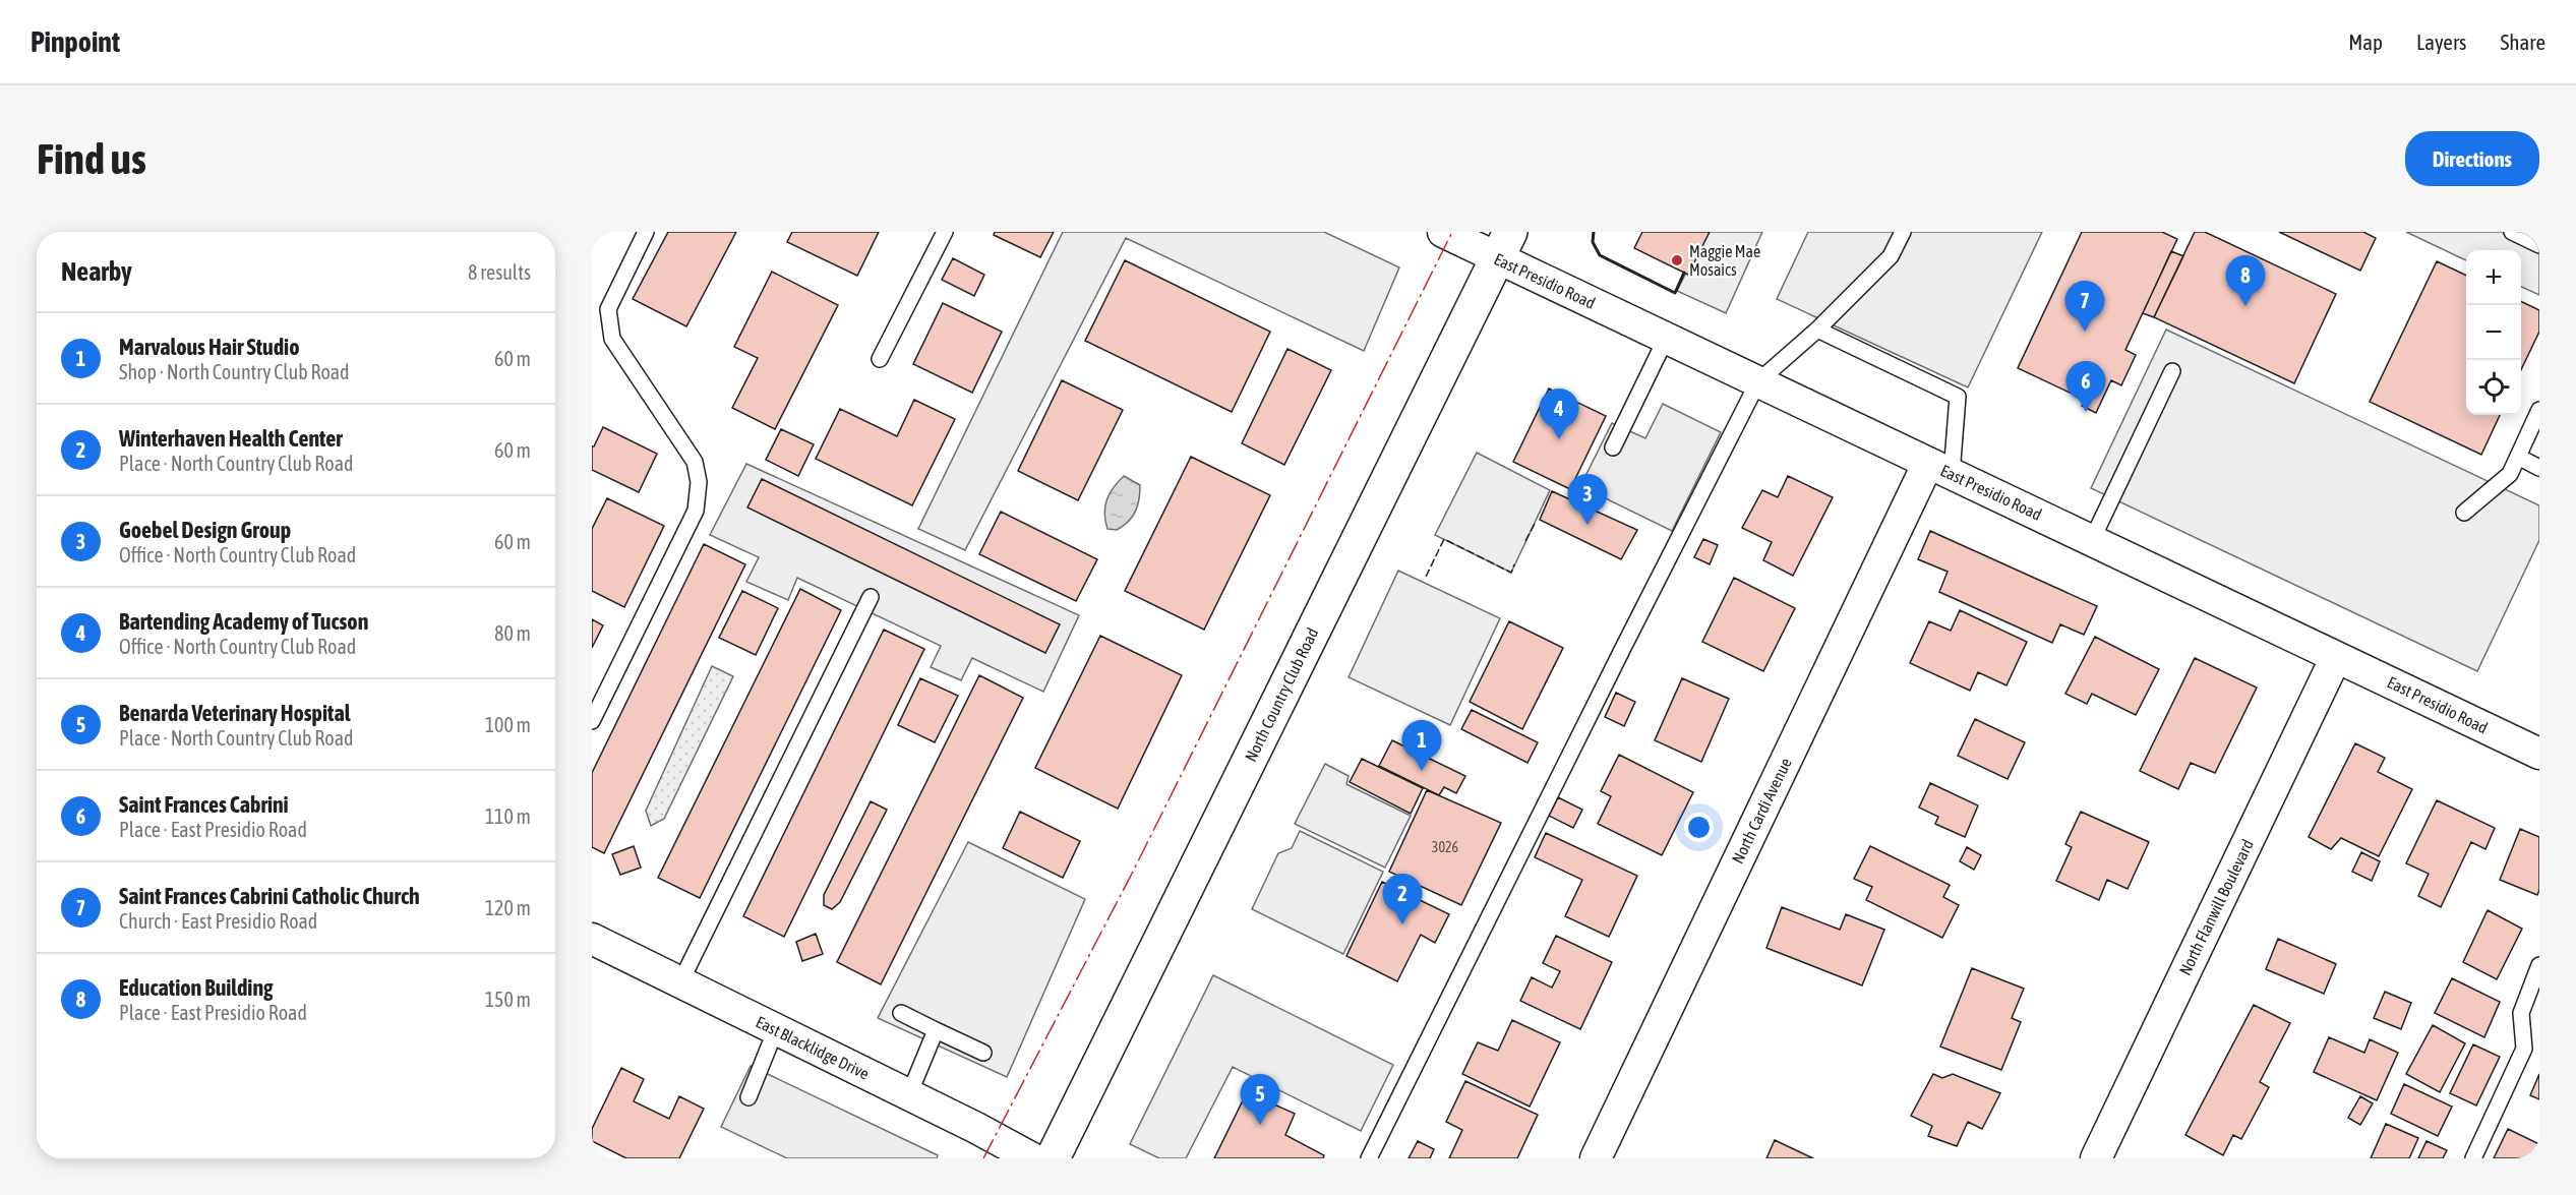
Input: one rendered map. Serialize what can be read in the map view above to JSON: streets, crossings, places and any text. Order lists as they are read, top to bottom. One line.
{"streets":{"main road":["North Country Club Road"],"street":["East Presidio Road","North Cardi Avenue","North Flanwill Boulevard","East Blacklidge Drive"]},"crossings":[["East Presidio Road","North Country Club Road"],["East Presidio Road","North Cardi Avenue"],["East Presidio Road","North Flanwill Boulevard"]],"places":["Maggie Mae Mosaics"],"house_numbers":["3026"],"page":{"header":"Pinpoint","nav":["Map","Layers","Share"],"buttons":"Directions","title":"Find us","heading":["Nearby","8 results"],"map_buttons":["+","−"],"pins":["8","7","6","4","3","1","2","5"],"list":[{"mark":"1","name":"Marvalous Hair Studio","note":"Shop · North Country Club Road","value":"60 m"},{"mark":"2","name":"Winterhaven Health Center","note":"Place · North Country Club Road","value":"60 m"},{"mark":"3","name":"Goebel Design Group","note":"Office · North Country Club Road","value":"60 m"},{"mark":"4","name":"Bartending Academy of Tucson","note":"Office · North Country Club Road","value":"80 m"},{"mark":"5","name":"Benarda Veterinary Hospital","note":"Place · North Country Club Road","value":"100 m"},{"mark":"6","name":"Saint Frances Cabrini","note":"Place · East Presidio Road","value":"110 m"},{"mark":"7","name":"Saint Frances Cabrini Catholic Church","note":"Church · East Presidio Road","value":"120 m"},{"mark":"8","name":"Education Building","note":"Place · East Presidio Road","value":"150 m"}]}}
